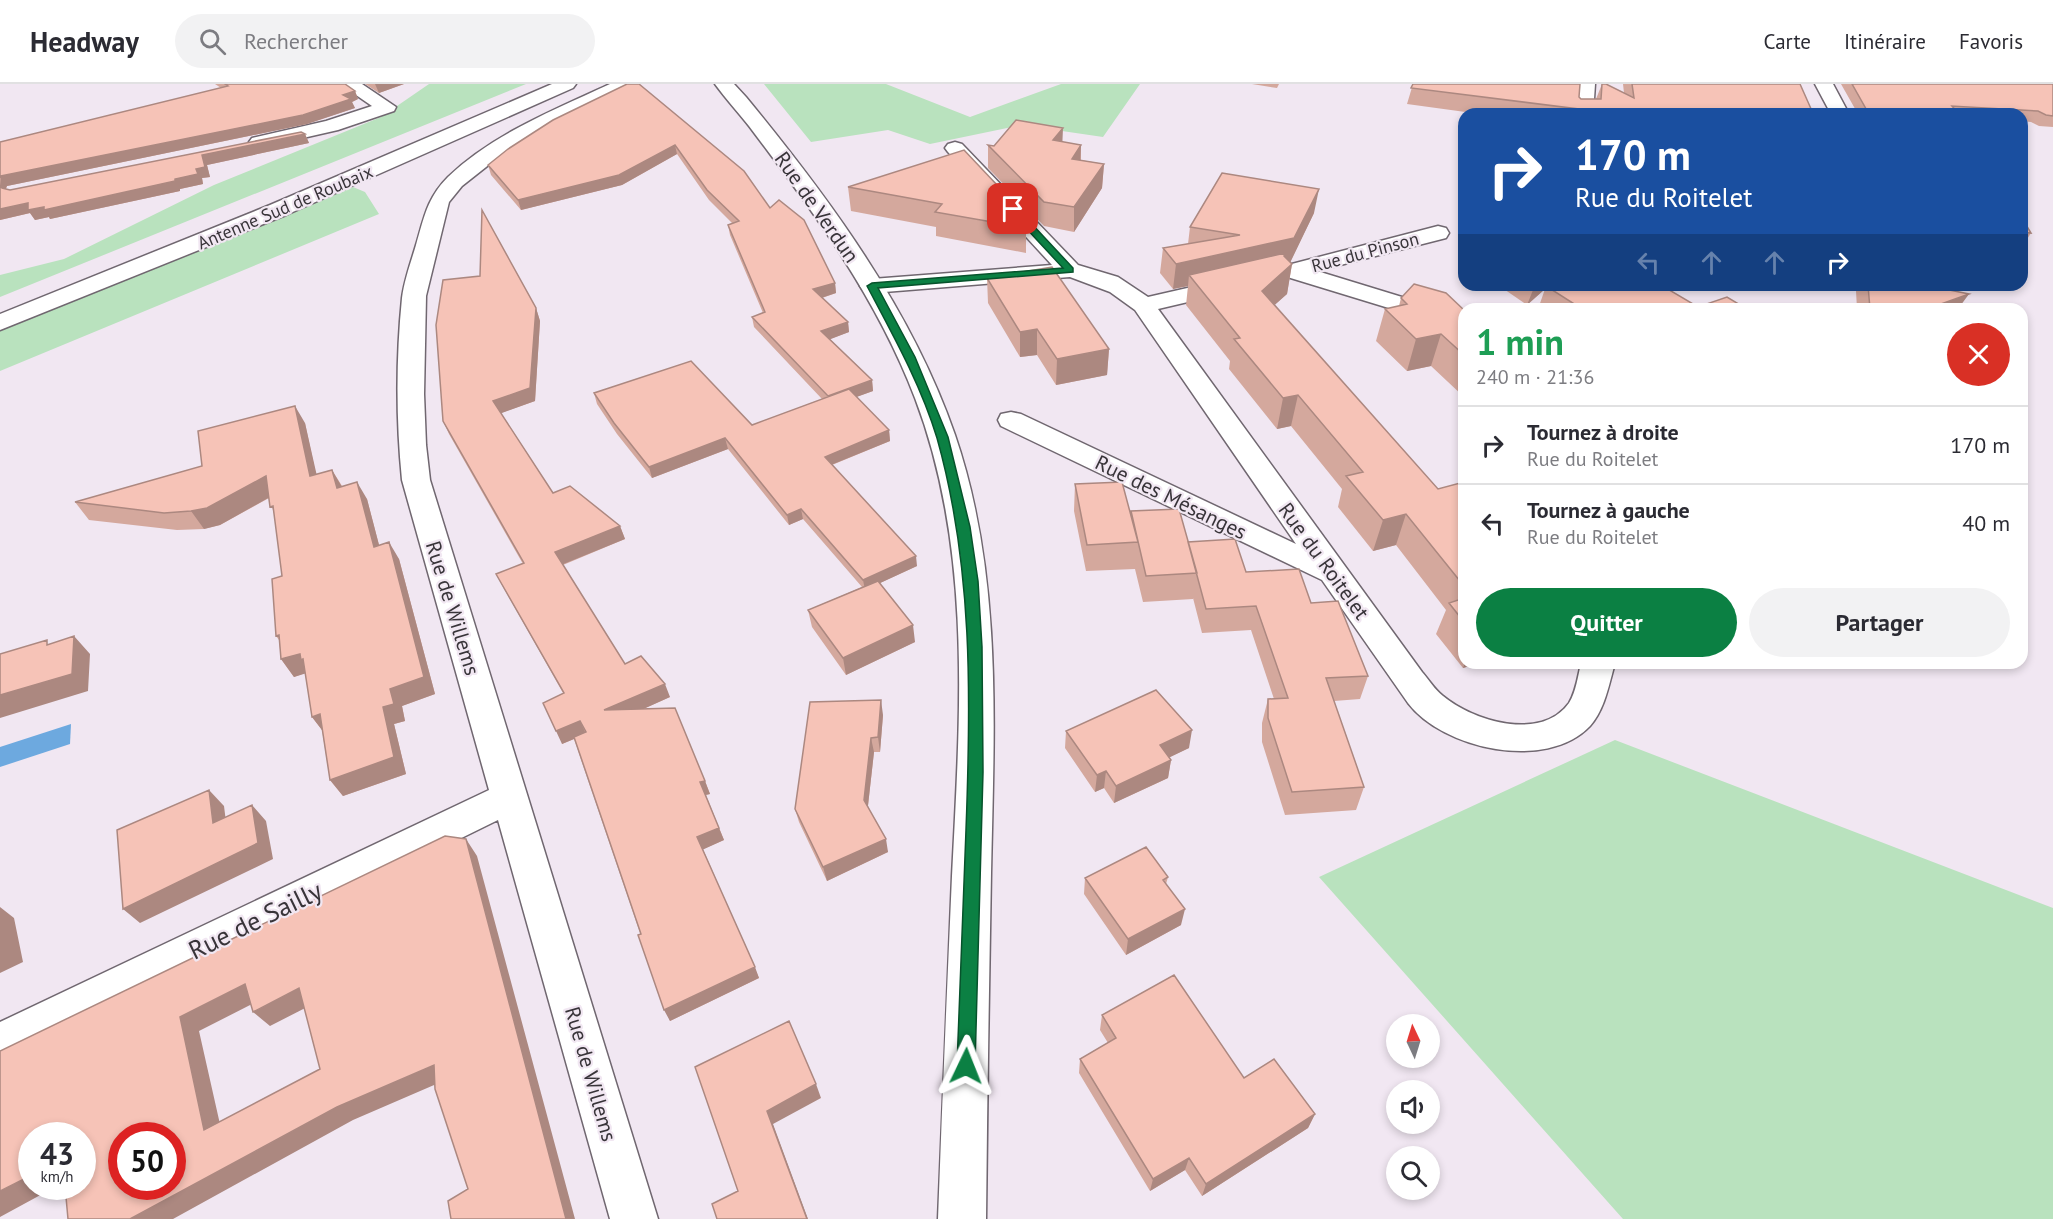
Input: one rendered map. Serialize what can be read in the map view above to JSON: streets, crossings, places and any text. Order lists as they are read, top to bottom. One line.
{"streets":{"main road":["Antenne Sud de Roubaix","Rue de Verdun","Rue du Pinson","Rue des Mésanges","Rue du Roitelet","Rue de Willems","Rue de Sailly"]},"crossings":[["Rue de Verdun","Rue du Roitelet"],["Rue du Pinson","Rue du Roitelet"],["Rue des Mésanges","Rue du Roitelet"],["Rue de Willems","Rue de Sailly"]],"north":"top","page":{"header":"Headway","search":"Rechercher","nav":["Carte","Itinéraire","Favoris"],"turn":["170 m","Rue du Roitelet"],"heading":["1 min","240 m · 21:36"],"list":[{"name":"Tournez à droite","note":"Rue du Roitelet","value":"170 m"},{"name":"Tournez à gauche","note":"Rue du Roitelet","value":"40 m"}],"buttons":["Quitter","Partager"],"speed":"43 km/h","limit":"50"}}
